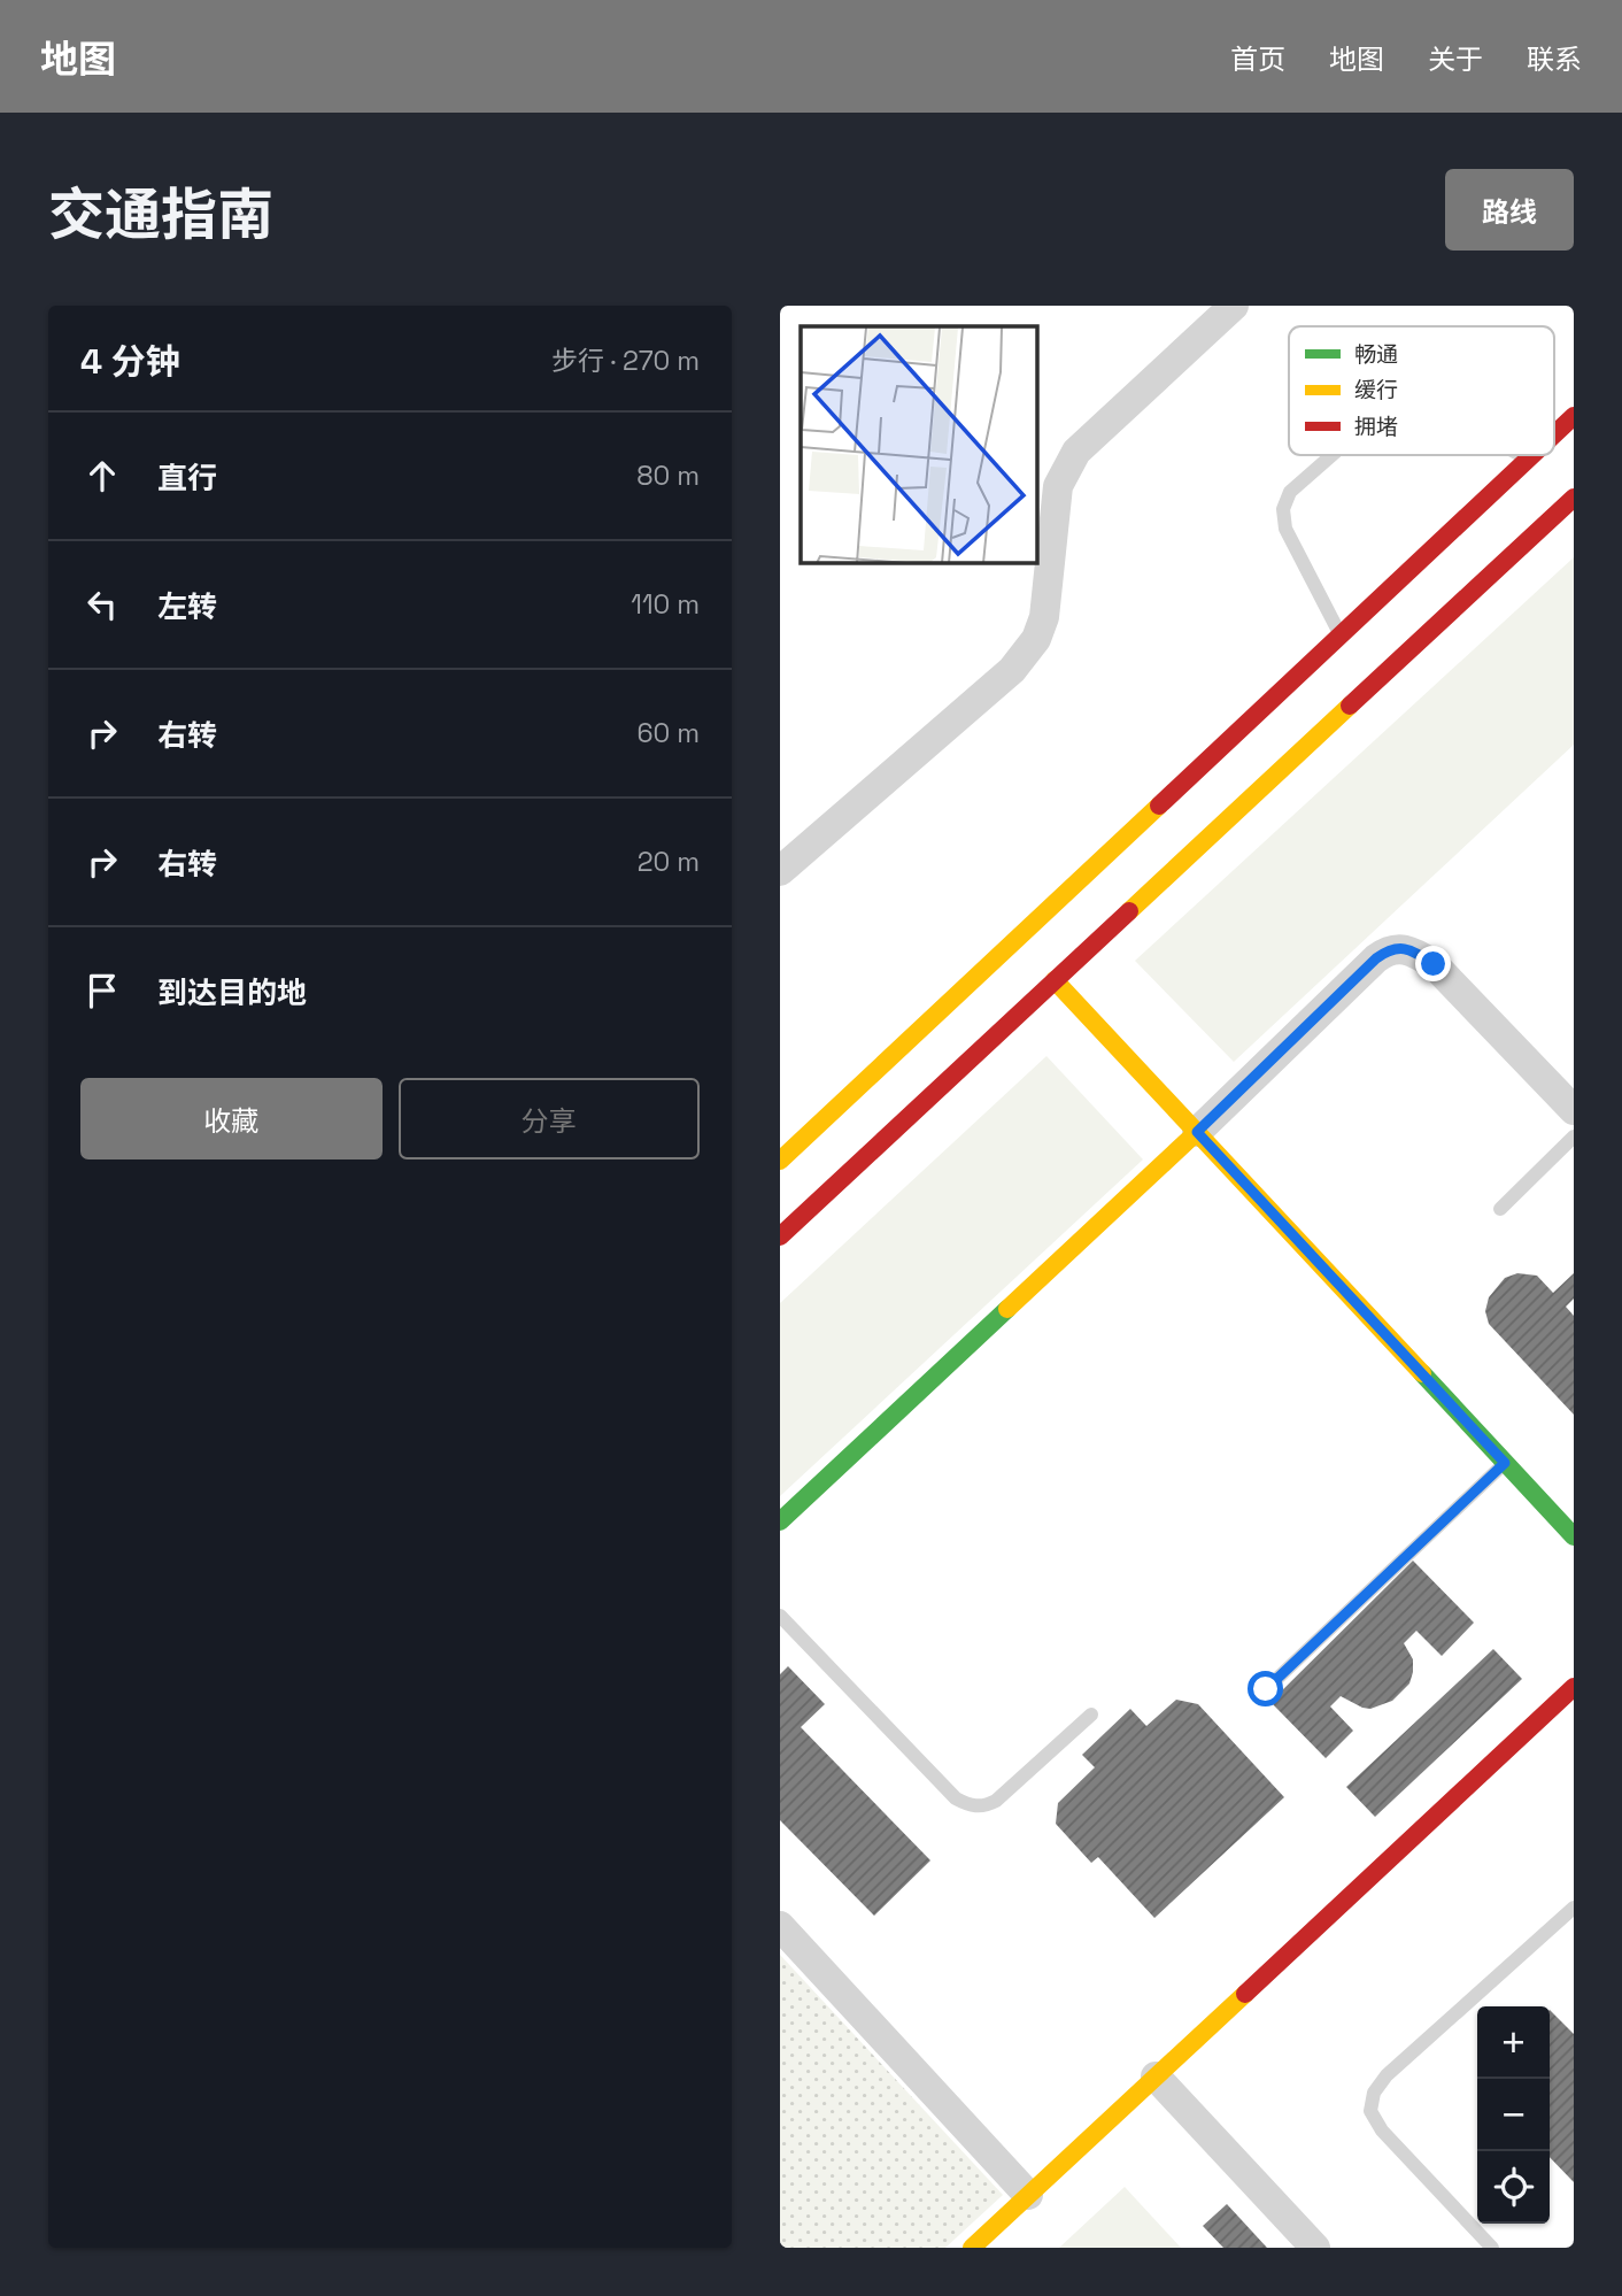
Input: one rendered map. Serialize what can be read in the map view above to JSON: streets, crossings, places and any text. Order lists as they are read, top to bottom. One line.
{"legend":["畅通","缓行","拥堵"],"page":{"header":"地图","nav":["首页","地图","关于","联系"],"title":"交通指南","buttons":["路线",["收藏","分享"]],"heading":["4 分钟","步行 · 270 m"],"list":[["直行","80 m"],["左转","110 m"],["右转","60 m"],["右转","20 m"],"到达目的地"],"map_buttons":["+","−"]}}
